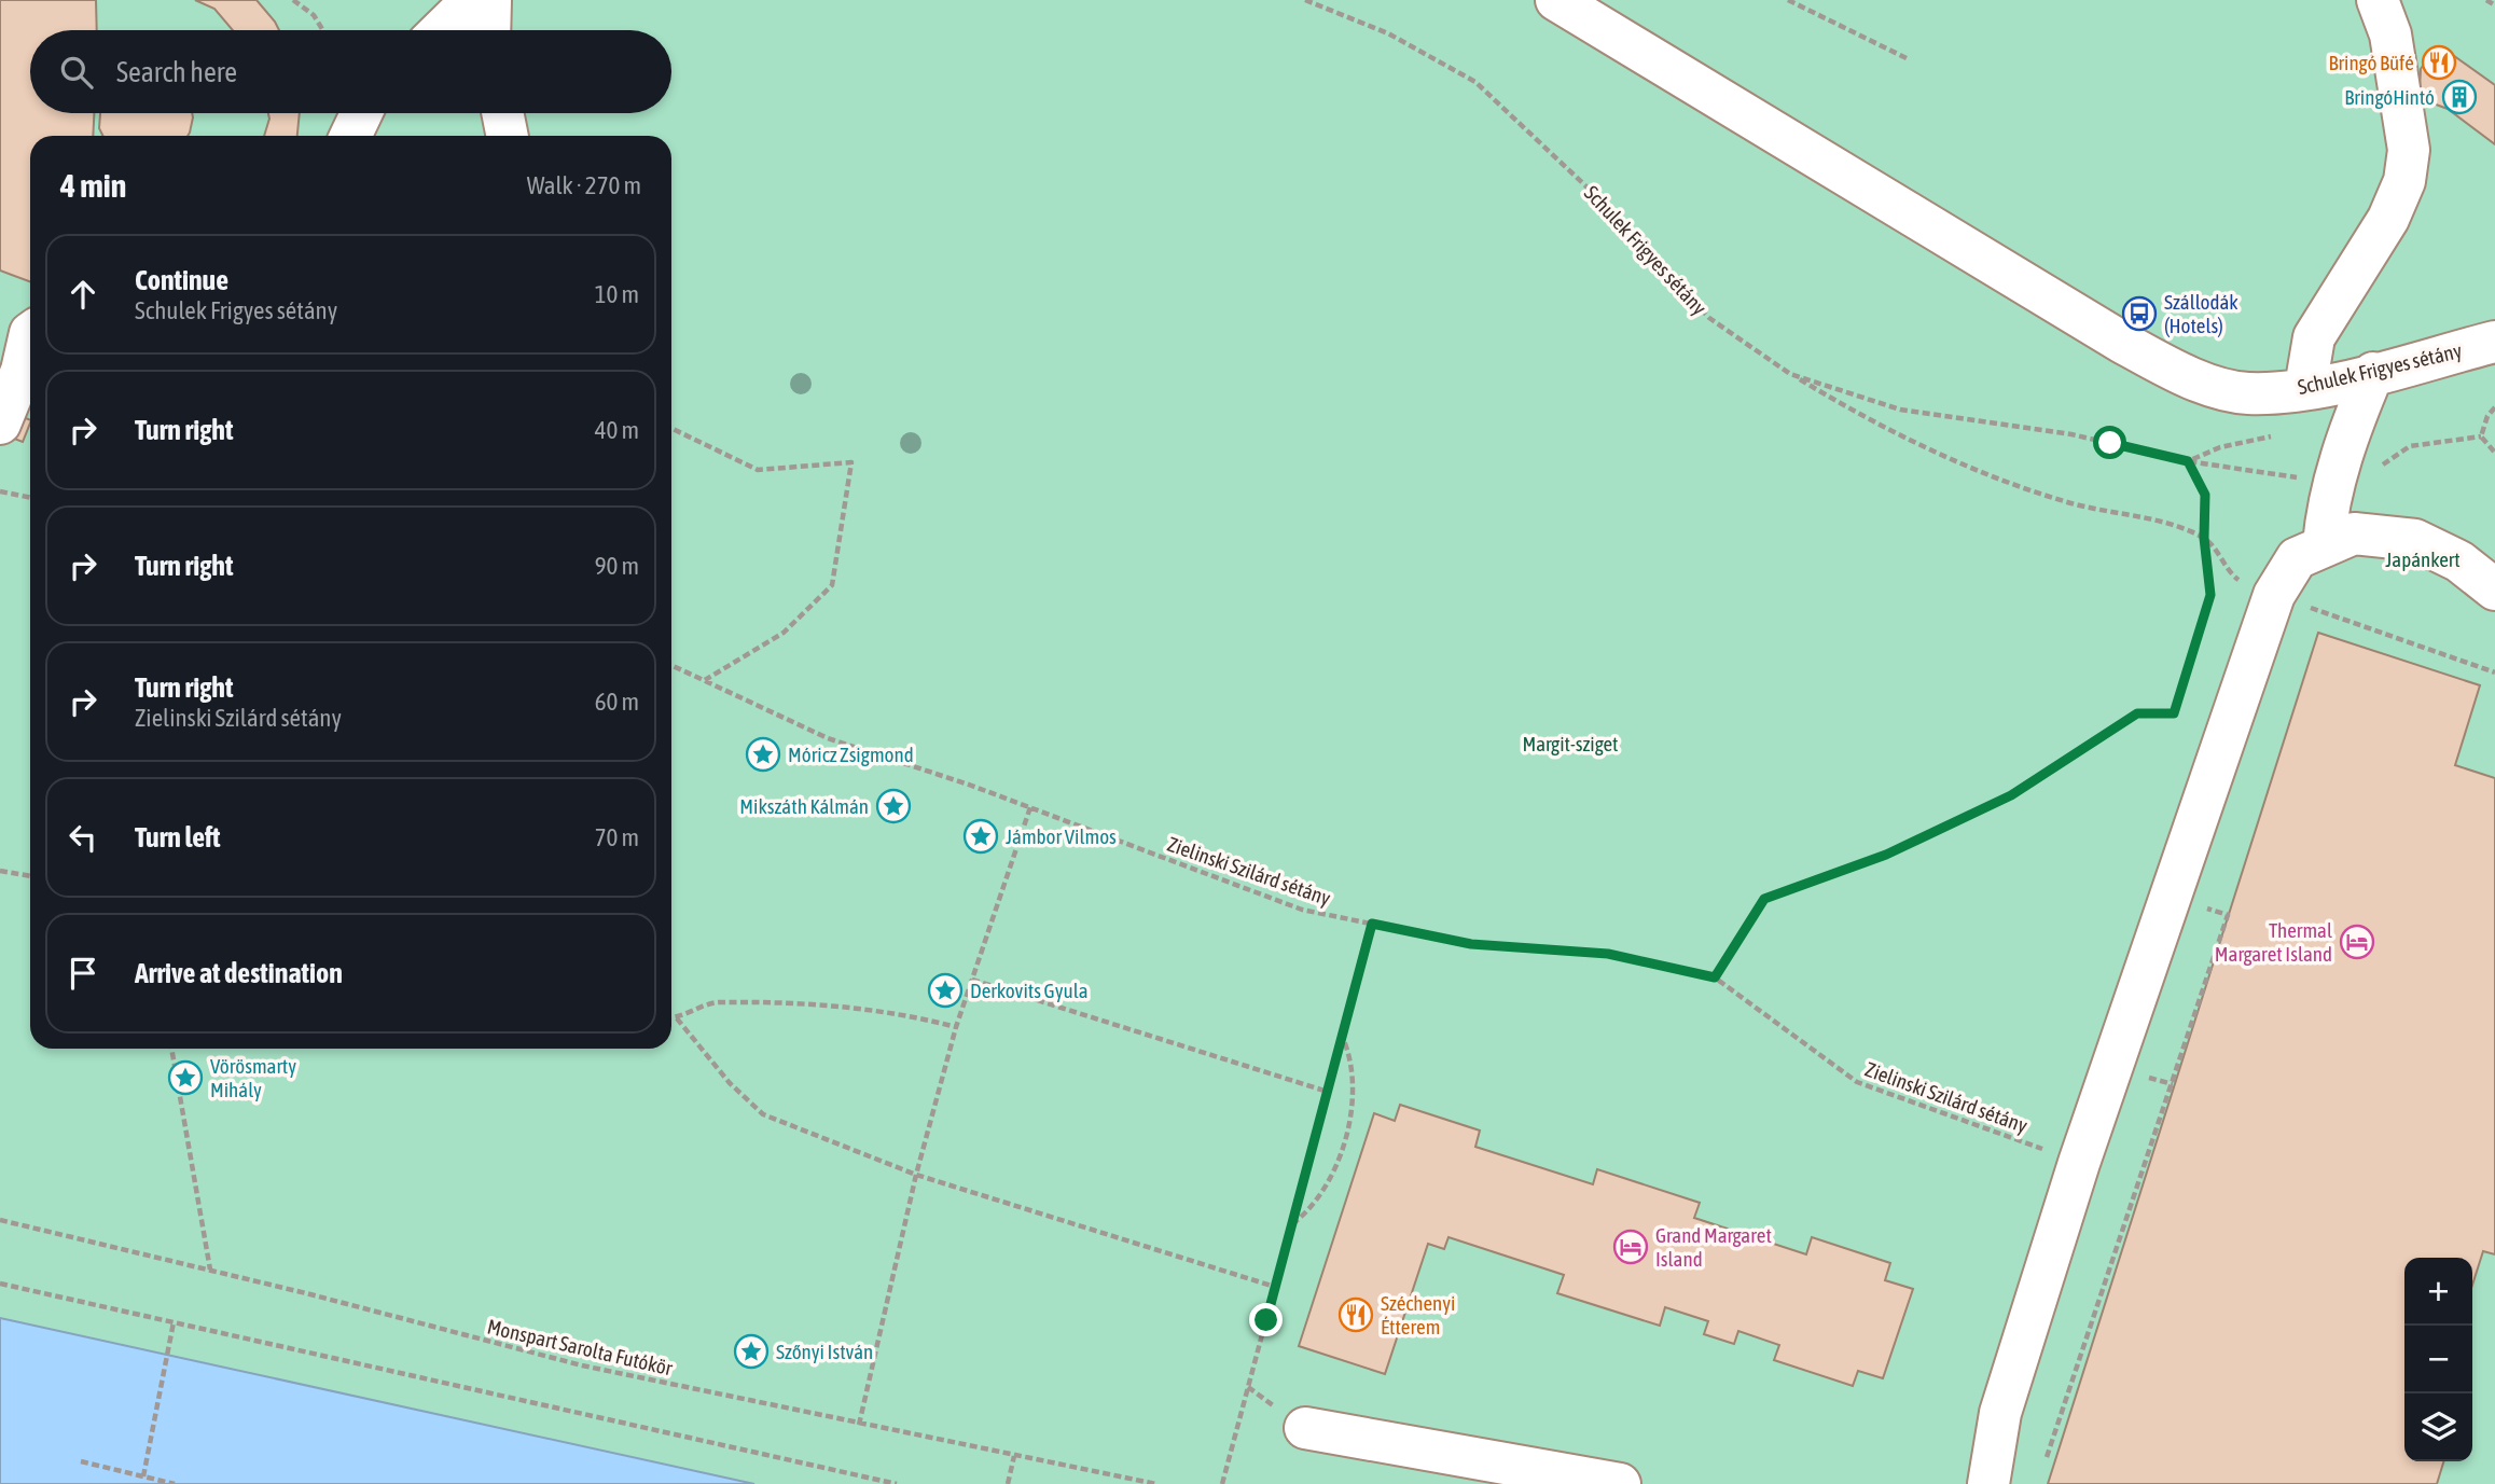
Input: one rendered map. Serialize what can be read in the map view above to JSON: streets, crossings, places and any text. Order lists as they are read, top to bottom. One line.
{"streets":{"street":["Schulek Frigyes sétány"],"path":["Zielinski Szilárd sétány","Monspart Sarolta Futókör"]},"parks":["Japánkert","Margit-sziget"],"places":{"restaurant":["Bringó Büfé","Széchenyi Étterem"],"building":["BringóHintó"],"bus stop":["Szállodák (Hotels)"],"place":["Móricz Zsigmond","Mikszáth Kálmán","Jámbor Vilmos","Derkovits Gyula","Vörösmarty Mihály","Szőnyi István"],"hotel":["Thermal Margaret Island","Grand Margaret Island"]},"page":{"search":"Search here","heading":["4 min","Walk · 270 m"],"list":[["Continue","Schulek Frigyes sétány","10 m"],["Turn right","40 m"],["Turn right","90 m"],["Turn right","Zielinski Szilárd sétány","60 m"],["Turn left","70 m"],"Arrive at destination"],"map_buttons":["+","−"]}}
